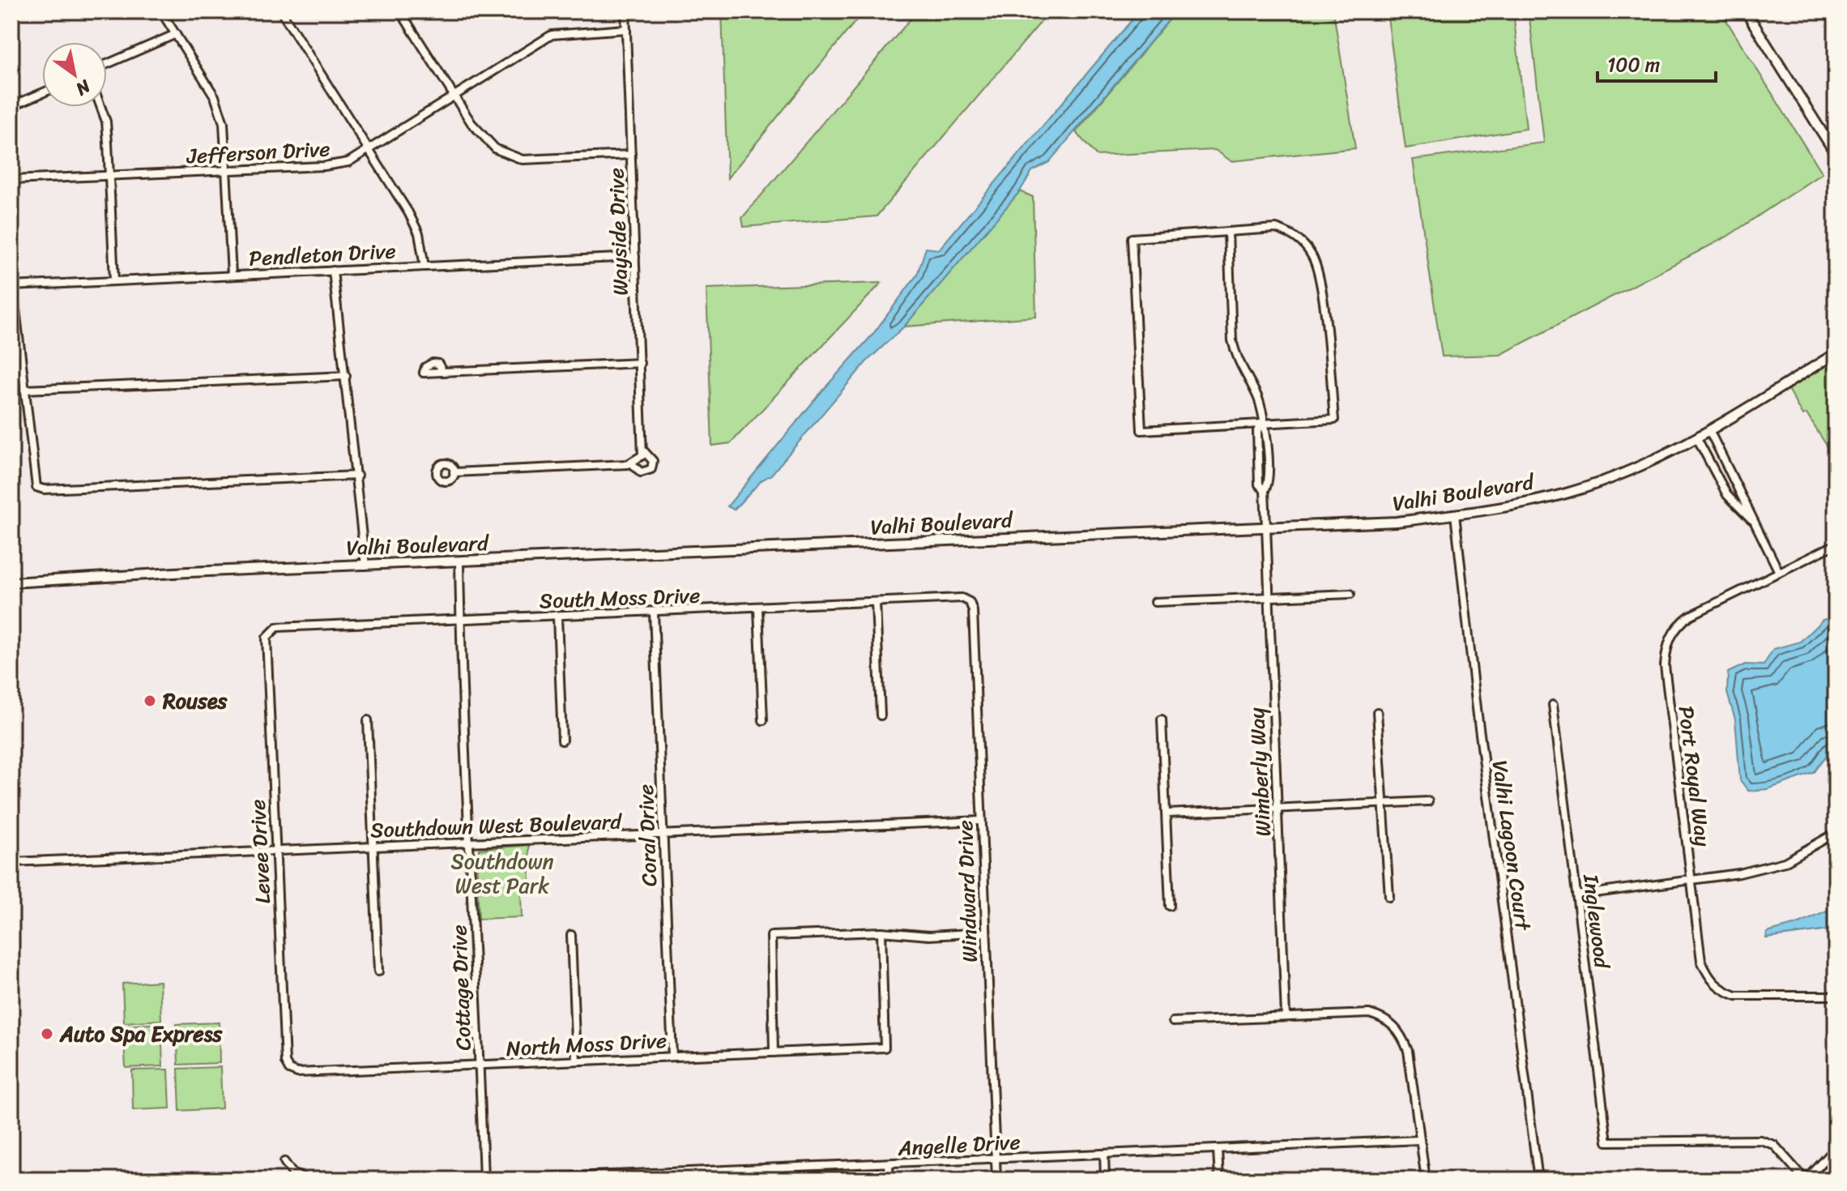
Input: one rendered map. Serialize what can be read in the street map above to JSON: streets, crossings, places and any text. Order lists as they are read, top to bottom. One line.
{"streets":{"street":["Jefferson Drive","Wayside Drive","Pendleton Drive","Valhi Boulevard","South Moss Drive","Wimberly Way","Port Royal Way","Southdown West Boulevard","Coral Drive","Valhi Lagoon Court","Levee Drive","Windward Drive","Inglewood","Cottage Drive","North Moss Drive","Angelle Drive"]},"crossings":[["Jefferson Drive","Wayside Drive"],["Wayside Drive","Pendleton Drive"],["Valhi Boulevard","Wimberly Way"],["Valhi Boulevard","Valhi Lagoon Court"],["Valhi Boulevard","Cottage Drive"],["South Moss Drive","Coral Drive"],["South Moss Drive","Levee Drive"],["South Moss Drive","Windward Drive"],["South Moss Drive","Cottage Drive"],["Southdown West Boulevard","Coral Drive"],["Southdown West Boulevard","Levee Drive"],["Southdown West Boulevard","Windward Drive"],["Southdown West Boulevard","Cottage Drive"],["Coral Drive","North Moss Drive"],["Levee Drive","North Moss Drive"],["Windward Drive","Angelle Drive"],["Cottage Drive","North Moss Drive"]],"parks":["Southdown West Park"],"places":["Rouses","Auto Spa Express"],"scale_bar":"100 m","north":"bottom right"}
